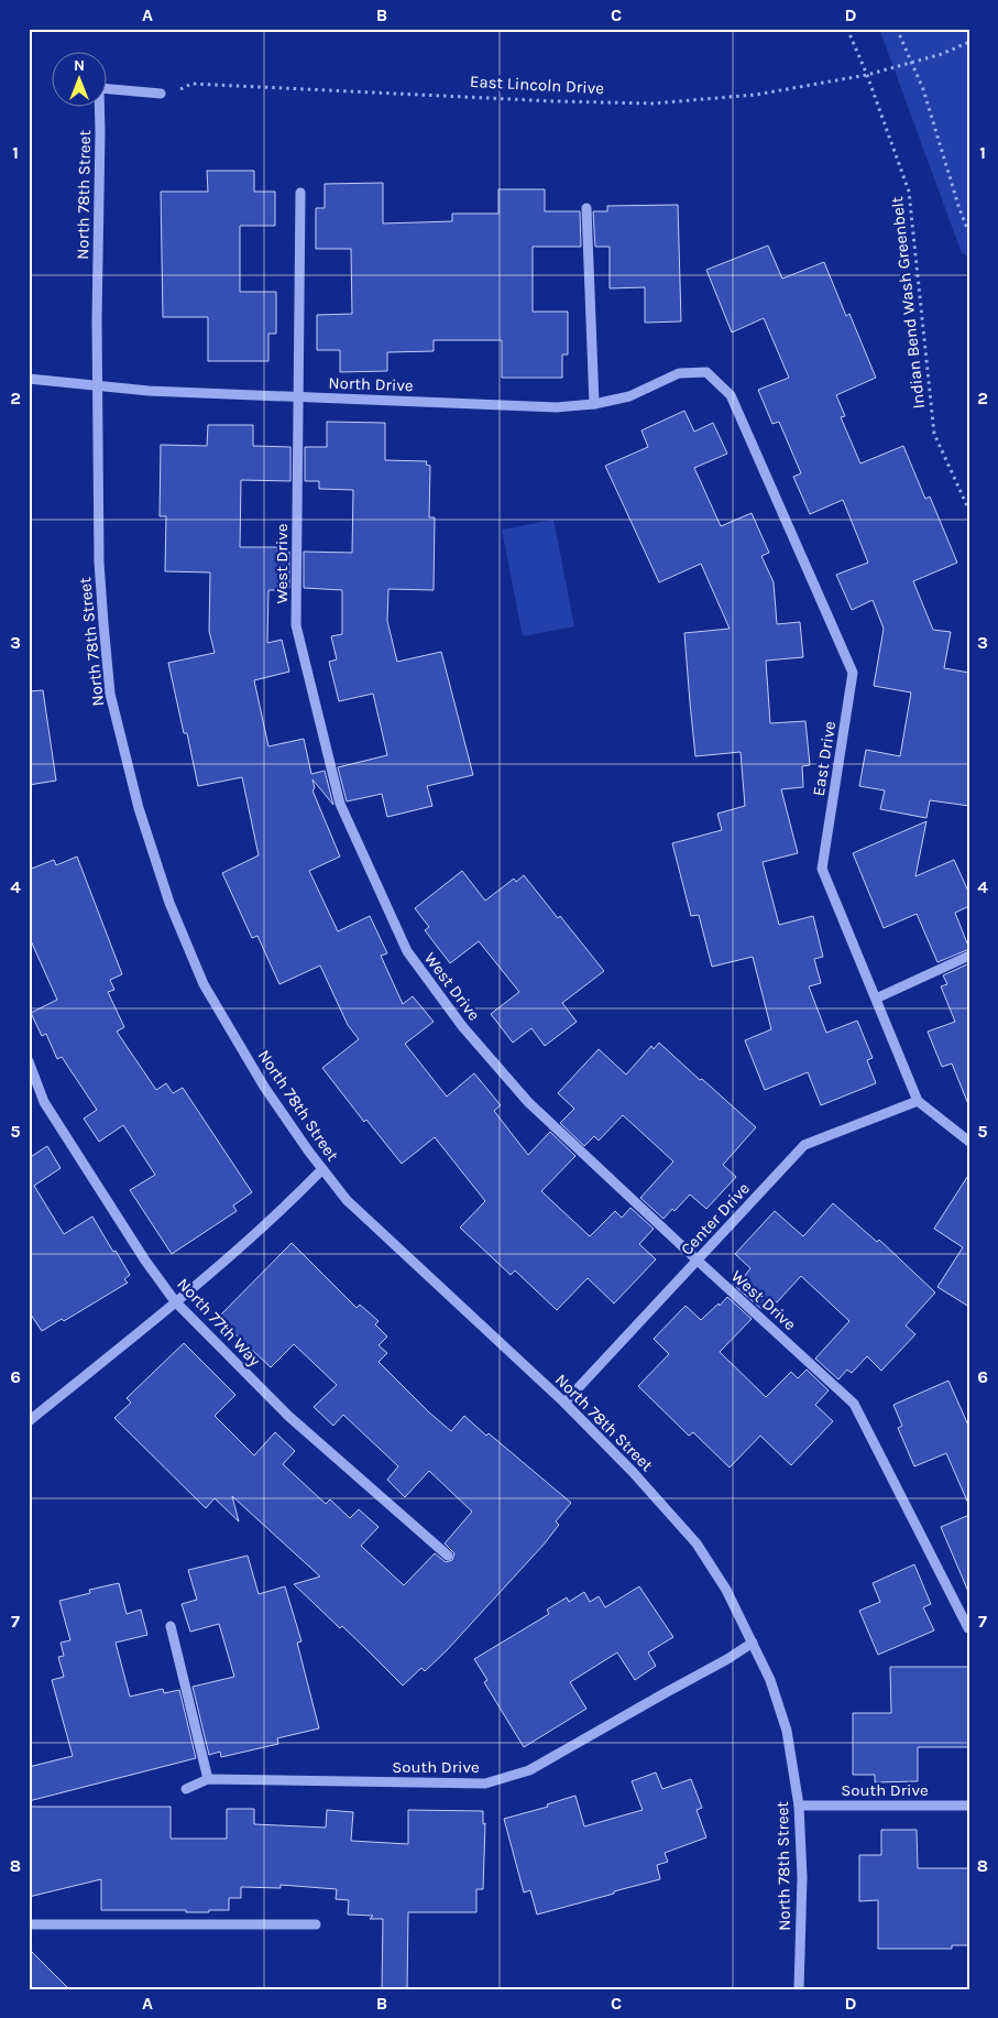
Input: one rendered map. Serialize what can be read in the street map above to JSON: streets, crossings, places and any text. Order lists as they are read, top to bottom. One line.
{"streets":{"street":["North 78th Street","North Drive","West Drive","East Drive","Center Drive","North 77th Way","South Drive"],"path":["East Lincoln Drive","Indian Bend Wash Greenbelt"]},"crossings":[["East Lincoln Drive","North 78th Street"],["East Lincoln Drive","Indian Bend Wash Greenbelt"],["North 78th Street","North Drive"],["North 78th Street","Center Drive"],["North 78th Street","South Drive"],["North Drive","West Drive"],["North Drive","East Drive"],["West Drive","Center Drive"],["East Drive","Center Drive"]],"north":"top","grid":{"columns":["A","B","C","D"],"rows":["1","2","3","4","5","6","7","8"]}}
